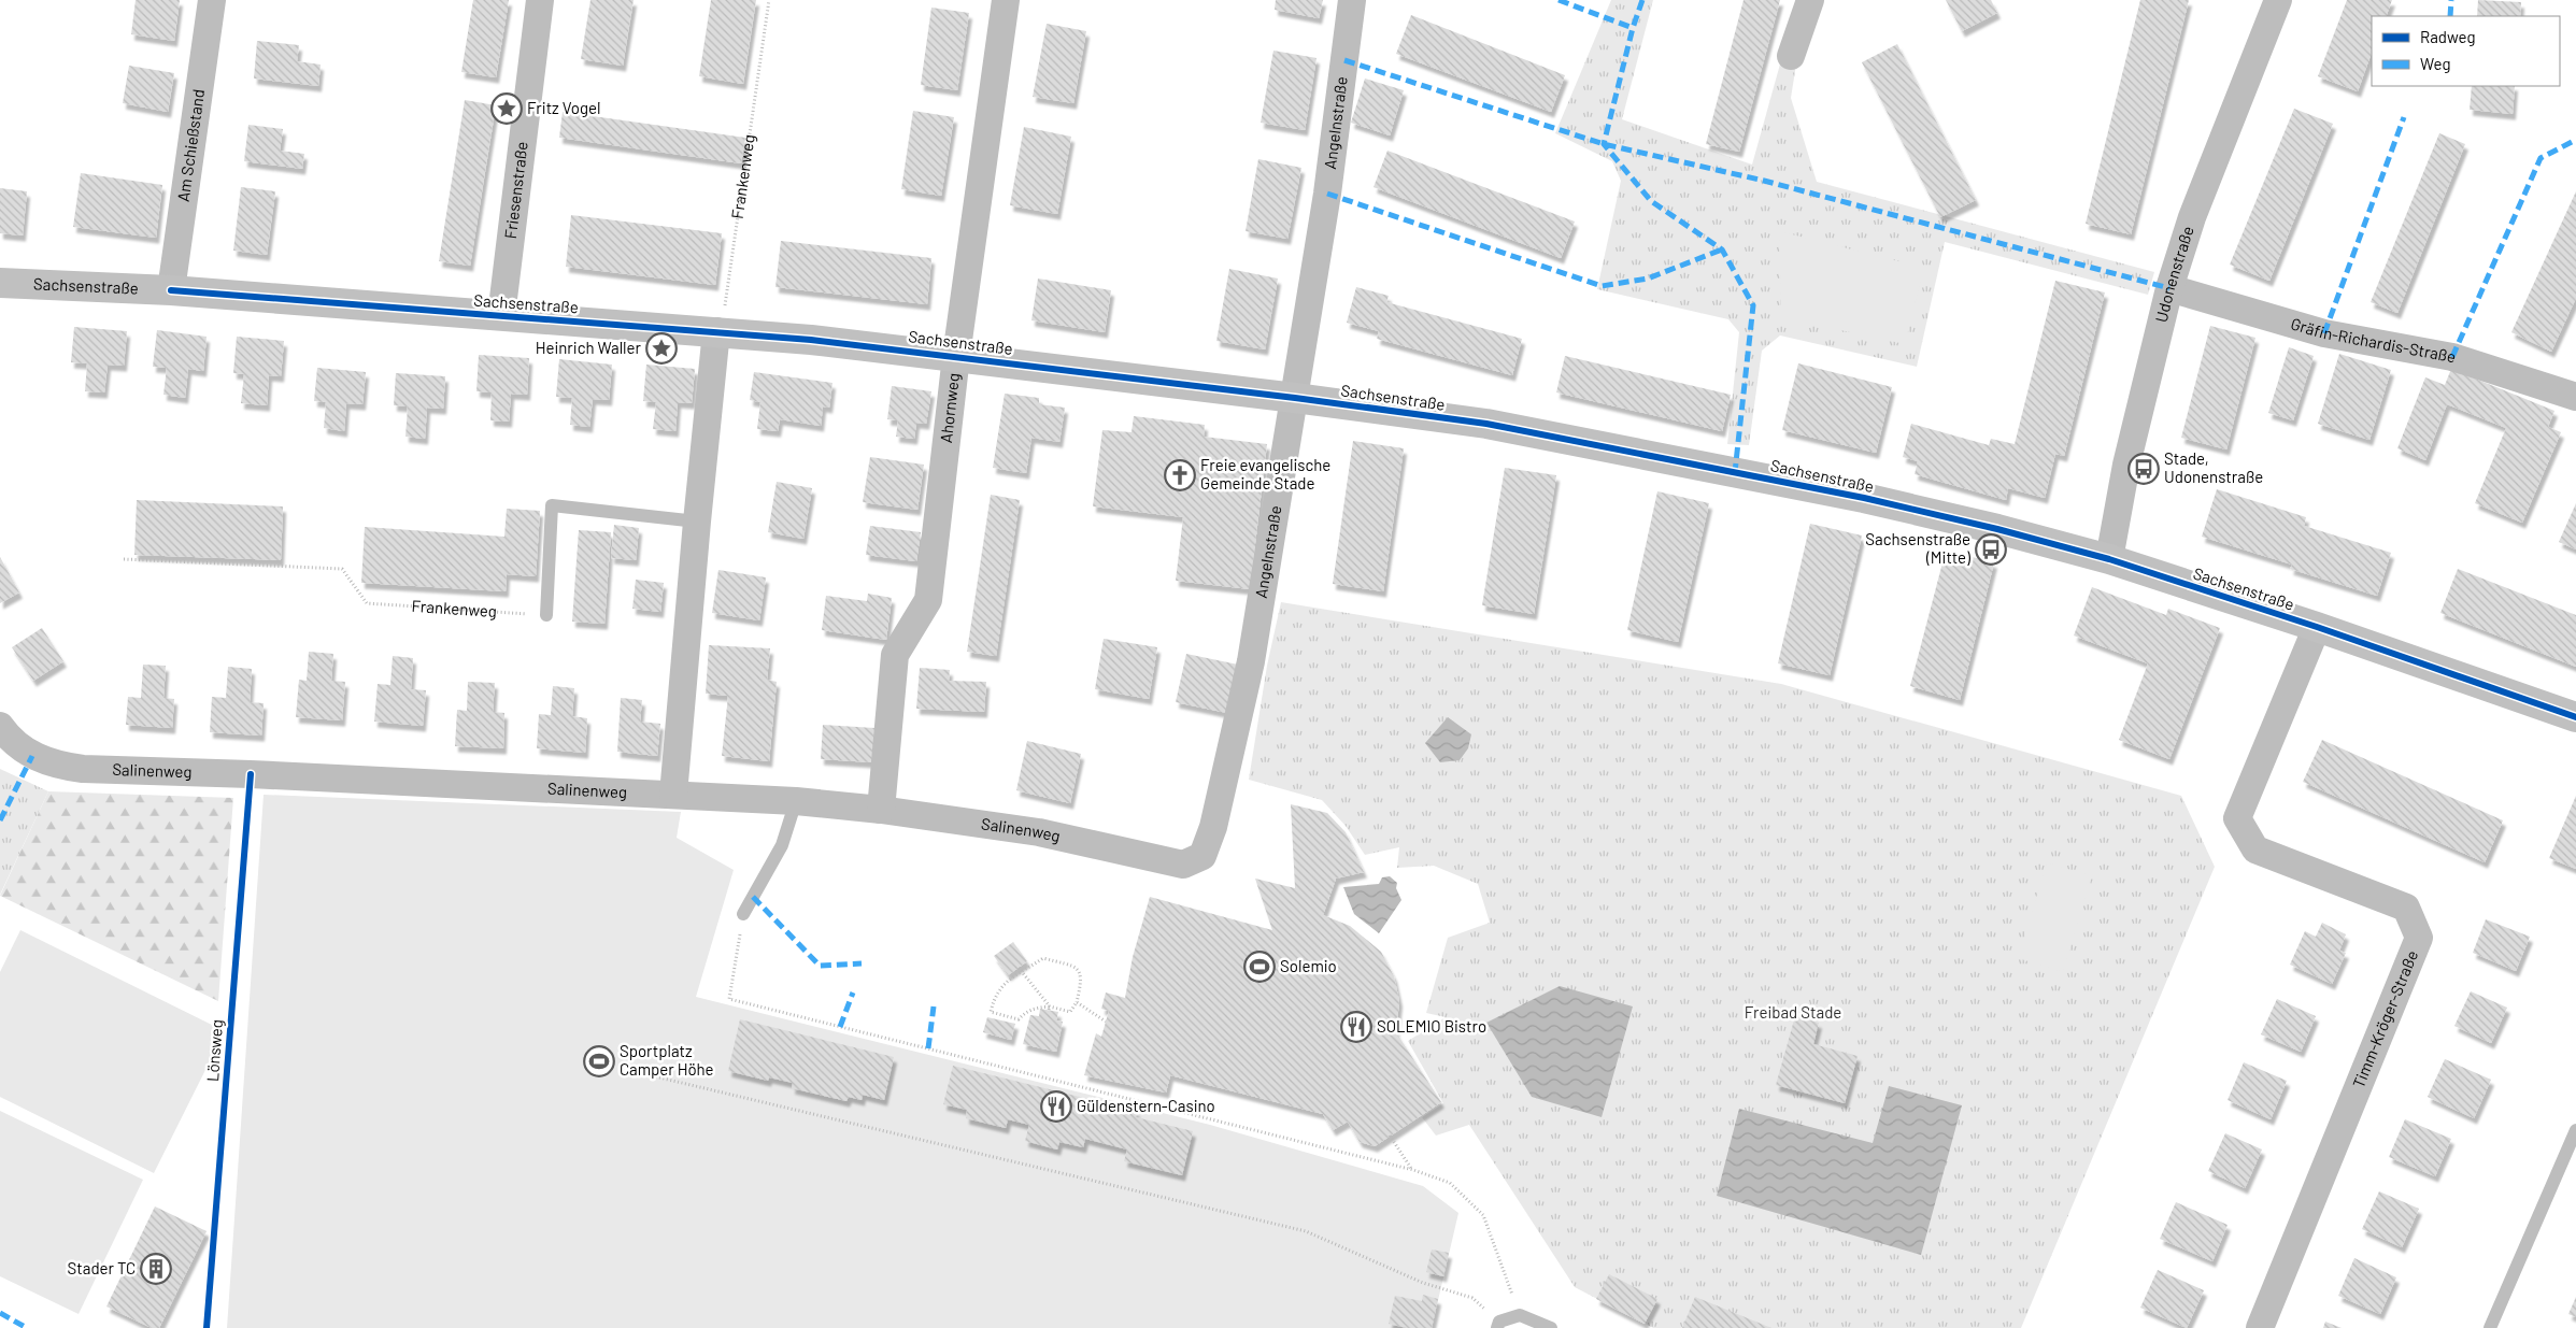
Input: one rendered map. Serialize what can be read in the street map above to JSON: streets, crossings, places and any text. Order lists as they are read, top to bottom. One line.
{"streets":{"street":["Angelnstraße","Am Schießstand","Friesenstraße","Udonenstraße","Sachsenstraße","Gräfin-Richardis-Straße","Ahornweg","Salinenweg","Timm-Kröger-Straße"],"path":["Frankenweg"],"cycle path":["Lönsweg"]},"crossings":[["Angelnstraße","Sachsenstraße"],["Angelnstraße","Salinenweg"],["Am Schießstand","Sachsenstraße"],["Frankenweg","Sachsenstraße"],["Friesenstraße","Sachsenstraße"],["Udonenstraße","Sachsenstraße"],["Udonenstraße","Gräfin-Richardis-Straße"],["Sachsenstraße","Ahornweg"],["Sachsenstraße","Timm-Kröger-Straße"],["Ahornweg","Salinenweg"]],"parks":["Freibad Stade"],"places":{"place":["Fritz Vogel","Heinrich Waller"],"bus stop":["Stade, Udonenstraße","Sachsenstraße (Mitte)"],"church":["Freie evangelische Gemeinde Stade"],"sports":["Solemio","Sportplatz Camper Höhe"],"restaurant":["SOLEMIO Bistro","Güldenstern-Casino"],"building":["Stader TC"]},"legend":["Radweg","Weg"]}
